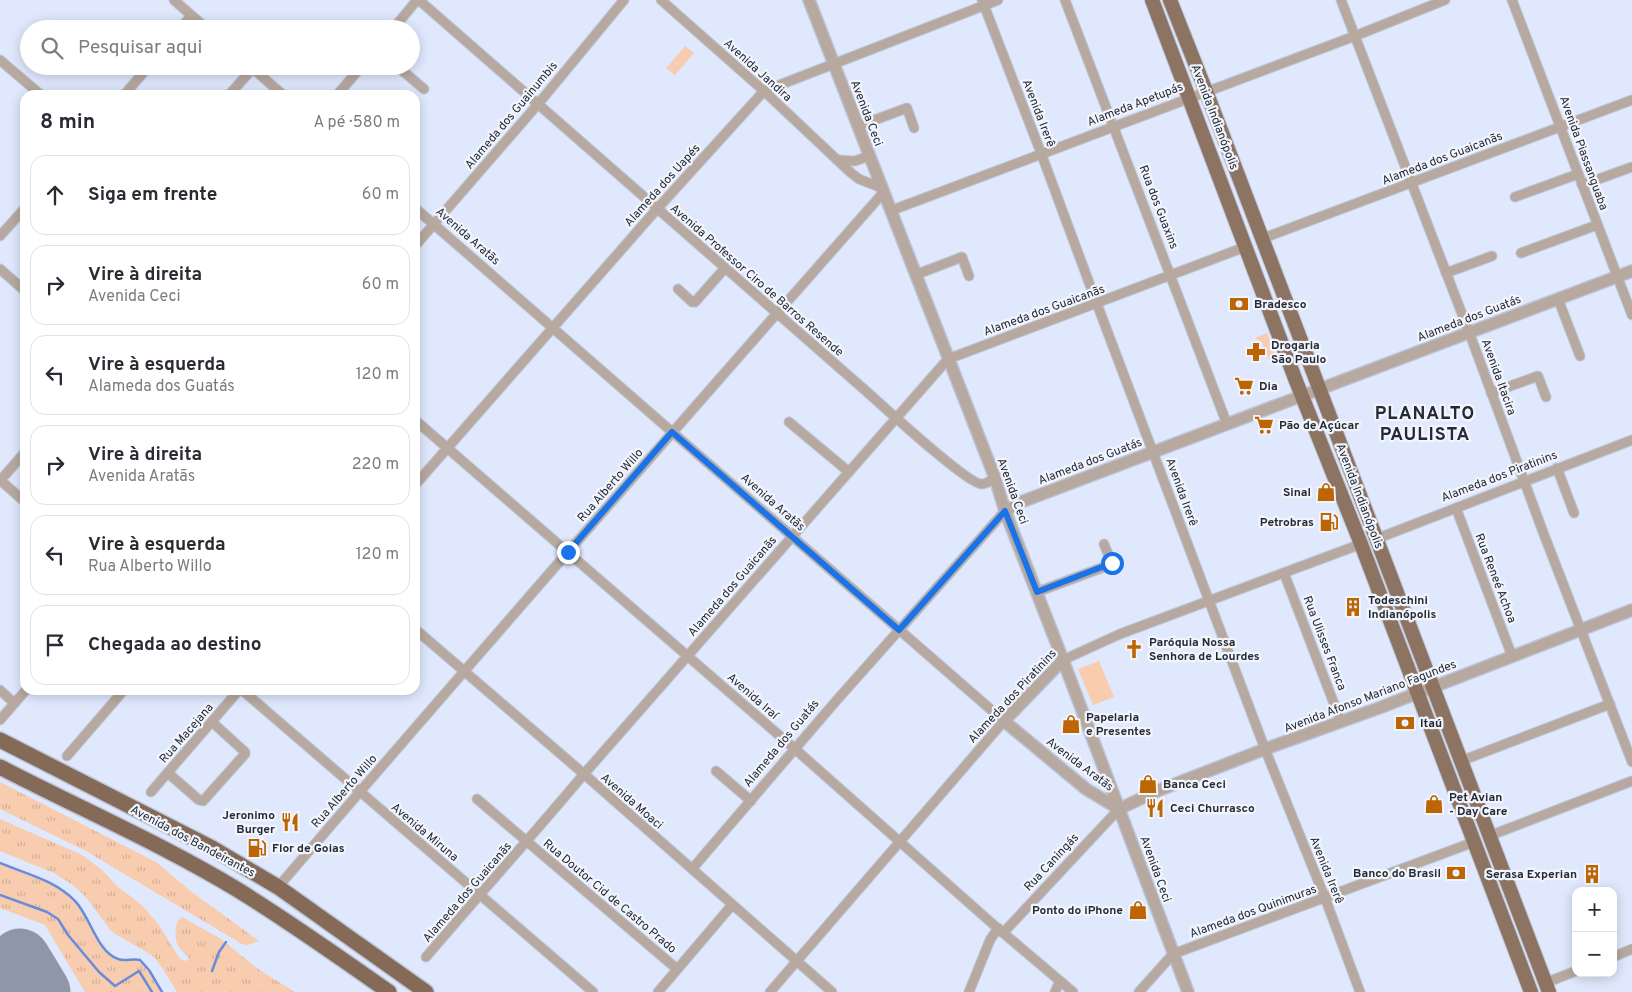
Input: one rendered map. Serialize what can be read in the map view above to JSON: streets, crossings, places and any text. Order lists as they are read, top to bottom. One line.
{"streets":{"highway":["Avenida dos Bandeirantes"],"main road":["Avenida Indianópolis"],"street":["Avenida Jandira","Alameda Apetupás","Avenida Ceci","Avenida Irerê","Alameda dos Guainumbis","Avenida Piassanguaba","Alameda dos Guaicanãs","Alameda dos Uapés","Rua dos Guaxins","Avenida Aratãs","Avenida Professor Ciro de Barros Resende","Alameda dos Guatás","Avenida Itacira","Alameda dos Piratinins","Rua Alberto Willo","Rua Reneé Achoa","Rua Ulisses Franca","Avenida Iraí","Avenida Afonso Mariano Fagundes","Rua Macejana","Avenida Moaci","Avenida Miruna","Rua Caningás","Rua Doutor Cid de Castro Prado","Alameda dos Quinimuras"]},"crossings":[["Avenida Jandira","Avenida Ceci"],["Avenida Jandira","Alameda dos Uapés"],["Avenida Jandira","Rua Alberto Willo"],["Alameda Apetupás","Avenida Ceci"],["Alameda Apetupás","Avenida Irerê"],["Alameda Apetupás","Avenida Indianópolis"],["Alameda Apetupás","Rua dos Guaxins"],["Alameda Apetupás","Avenida Itacira"],["Avenida Ceci","Alameda dos Guaicanãs"],["Avenida Ceci","Alameda dos Uapés"],["Avenida Ceci","Avenida Aratãs"],["Avenida Ceci","Avenida Professor Ciro de Barros Resende"],["Avenida Ceci","Alameda dos Guatás"],["Avenida Ceci","Alameda dos Piratinins"],["Avenida Ceci","Rua Alberto Willo"],["Avenida Ceci","Avenida Afonso Mariano Fagundes"],["Avenida Ceci","Rua Caningás"],["Avenida Ceci","Alameda dos Quinimuras"],["Avenida Irerê","Alameda dos Guaicanãs"],["Avenida Irerê","Alameda dos Uapés"],["Avenida Irerê","Alameda dos Guatás"],["Avenida Irerê","Alameda dos Piratinins"],["Avenida Irerê","Avenida Afonso Mariano Fagundes"],["Avenida Irerê","Alameda dos Quinimuras"],["Alameda dos Guainumbis","Avenida Aratãs"],["Alameda dos Guainumbis","Avenida Professor Ciro de Barros Resende"],["Avenida Indianópolis","Alameda dos Guaicanãs"],["Avenida Indianópolis","Alameda dos Guatás"],["Avenida Indianópolis","Alameda dos Piratinins"],["Avenida Indianópolis","Avenida Afonso Mariano Fagundes"],["Avenida Indianópolis","Alameda dos Quinimuras"],["Avenida Piassanguaba","Alameda dos Guaicanãs"],["Avenida Piassanguaba","Alameda dos Guatás"],["Alameda dos Guaicanãs","Rua dos Guaxins"],["Alameda dos Guaicanãs","Avenida Aratãs"],["Alameda dos Guaicanãs","Avenida Professor Ciro de Barros Resende"],["Alameda dos Guaicanãs","Avenida Itacira"],["Alameda dos Guaicanãs","Avenida Iraí"],["Alameda dos Guaicanãs","Avenida Moaci"],["Alameda dos Guaicanãs","Avenida Miruna"],["Alameda dos Guaicanãs","Rua Doutor Cid de Castro Prado"],["Alameda dos Uapés","Avenida Aratãs"],["Alameda dos Uapés","Avenida Professor Ciro de Barros Resende"],["Alameda dos Uapés","Avenida Iraí"],["Rua dos Guaxins","Alameda dos Guatás"],["Avenida Aratãs","Alameda dos Guatás"],["Avenida Aratãs","Alameda dos Piratinins"],["Avenida Aratãs","Rua Alberto Willo"],["Avenida Aratãs","Avenida Afonso Mariano Fagundes"],["Avenida Aratãs","Rua Caningás"],["Avenida Professor Ciro de Barros Resende","Rua Alberto Willo"],["Alameda dos Guatás","Avenida Itacira"],["Alameda dos Guatás","Avenida Iraí"],["Alameda dos Guatás","Avenida Moaci"],["Avenida Itacira","Alameda dos Piratinins"],["Avenida Itacira","Avenida Afonso Mariano Fagundes"],["Alameda dos Piratinins","Rua Reneé Achoa"],["Alameda dos Piratinins","Rua Ulisses Franca"],["Alameda dos Piratinins","Avenida Iraí"],["Alameda dos Piratinins","Avenida Moaci"],["Rua Alberto Willo","Avenida Iraí"],["Rua Alberto Willo","Avenida Moaci"],["Rua Alberto Willo","Avenida Miruna"],["Rua Alberto Willo","Avenida dos Bandeirantes"],["Rua Reneé Achoa","Avenida Afonso Mariano Fagundes"],["Rua Ulisses Franca","Avenida Afonso Mariano Fagundes"],["Avenida Iraí","Rua Caningás"],["Avenida Afonso Mariano Fagundes","Rua Caningás"]],"districts":["PLANALTO PAULISTA"],"places":{"bank":["Bradesco","Itaú","Banco do Brasil"],"pharmacy":["Drogaria São Paulo"],"supermarket":["Dia","Pão de Açúcar"],"shop":["Sinal","Papelaria e Presentes","Banca Ceci","Pet Avian - Day Care","Ponto do iPhone"],"fuel station":["Petrobras","Flor de Goias"],"building":["Todeschini Indianópolis","Serasa Experian"],"church":["Paróquia Nossa Senhora de Lourdes"],"restaurant":["Ceci Churrasco","Jeronimo Burger"]},"page":{"search":"Pesquisar aqui","heading":["8 min","A pé · 580 m"],"list":[["Siga em frente","60 m"],["Vire à direita","Avenida Ceci","60 m"],["Vire à esquerda","Alameda dos Guatás","120 m"],["Vire à direita","Avenida Aratãs","220 m"],["Vire à esquerda","Rua Alberto Willo","120 m"],"Chegada ao destino"],"map_buttons":["+","−"]}}
